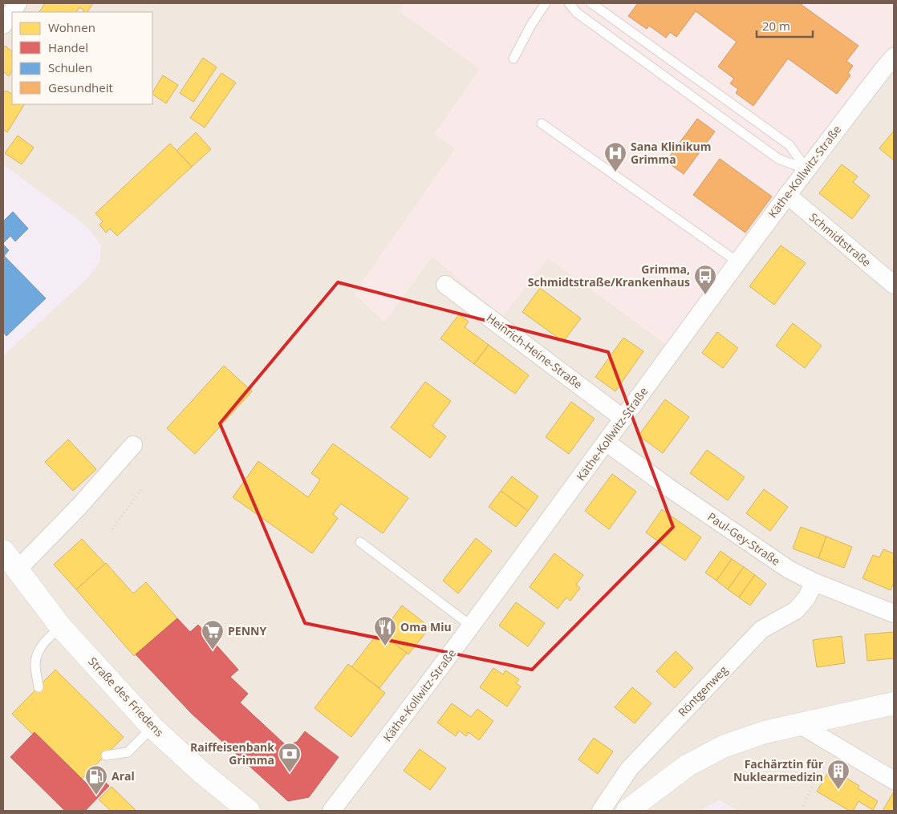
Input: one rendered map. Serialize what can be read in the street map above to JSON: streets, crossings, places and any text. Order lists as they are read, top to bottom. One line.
{"streets":{"street":["Käthe-Kollwitz-Straße","Schmidtstraße","Heinrich-Heine-Straße","Paul-Gey-Straße","Röntgenweg","Straße des Friedens"]},"crossings":[["Käthe-Kollwitz-Straße","Schmidtstraße"],["Käthe-Kollwitz-Straße","Heinrich-Heine-Straße"],["Käthe-Kollwitz-Straße","Paul-Gey-Straße"],["Paul-Gey-Straße","Röntgenweg"]],"places":{"hospital":["Sana Klinikum Grimma"],"bus stop":["Grimma, Schmidtstraße/Krankenhaus"],"restaurant":["Oma Miu"],"supermarket":["PENNY"],"bank":["Raiffeisenbank Grimma"],"building":["Fachärztin für Nuklearmedizin"],"fuel station":["Aral"]},"legend":["Wohnen","Handel","Schulen","Gesundheit"],"scale_bar":"20 m"}
